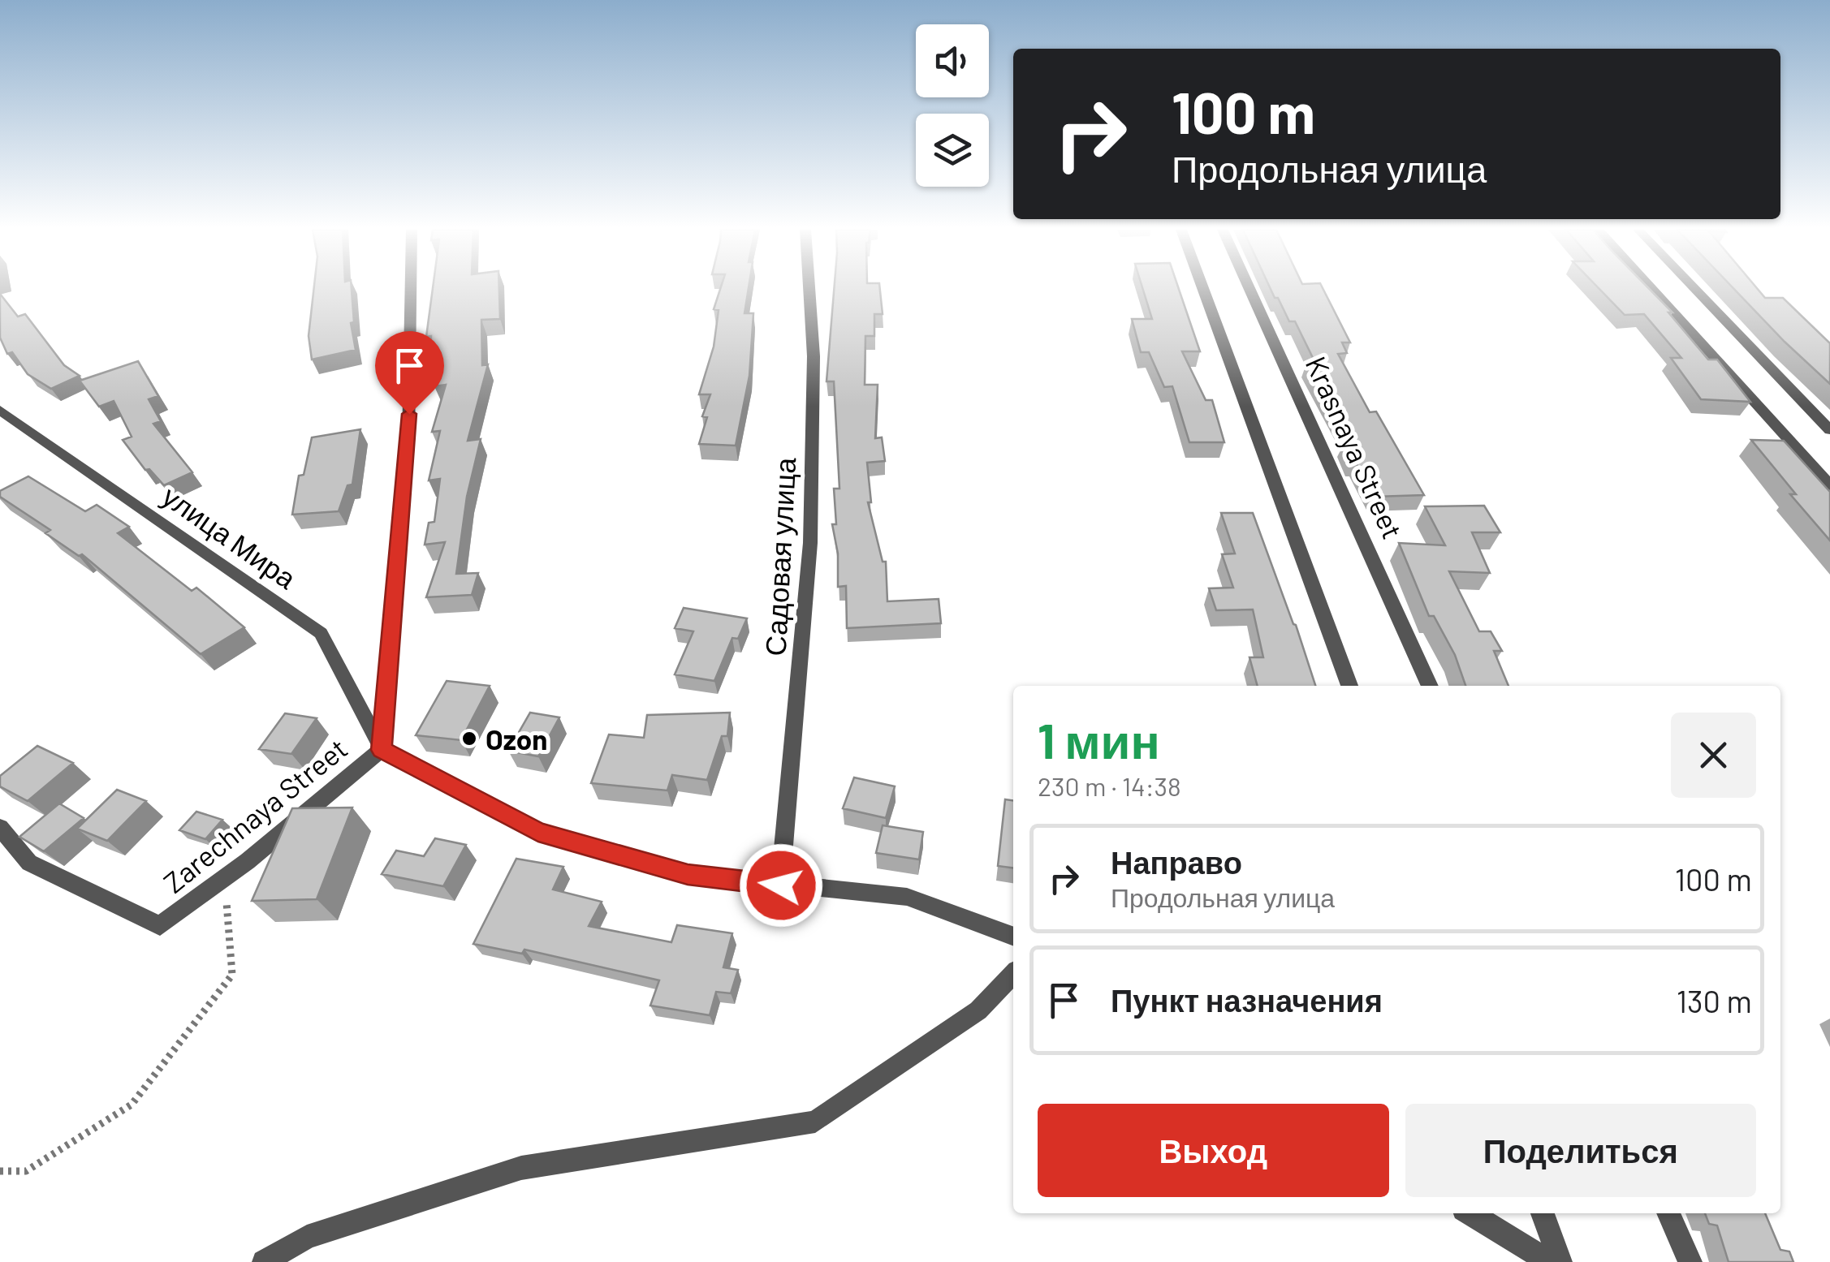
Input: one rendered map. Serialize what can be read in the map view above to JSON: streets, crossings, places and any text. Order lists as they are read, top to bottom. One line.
{"streets":{"street":["Krasnaya Street","улица Мира","Садовая улица","Zarechnaya Street"]},"crossings":[["улица Мира","Zarechnaya Street"]],"places":["Ozon"],"page":{"turn":["100 m","Продольная улица"],"heading":["1 мин","230 m · 14:38"],"list":[{"name":"Направо","note":"Продольная улица","value":"100 m"},{"name":"Пункт назначения","value":"130 m"}],"buttons":["Выход","Поделиться"]}}
